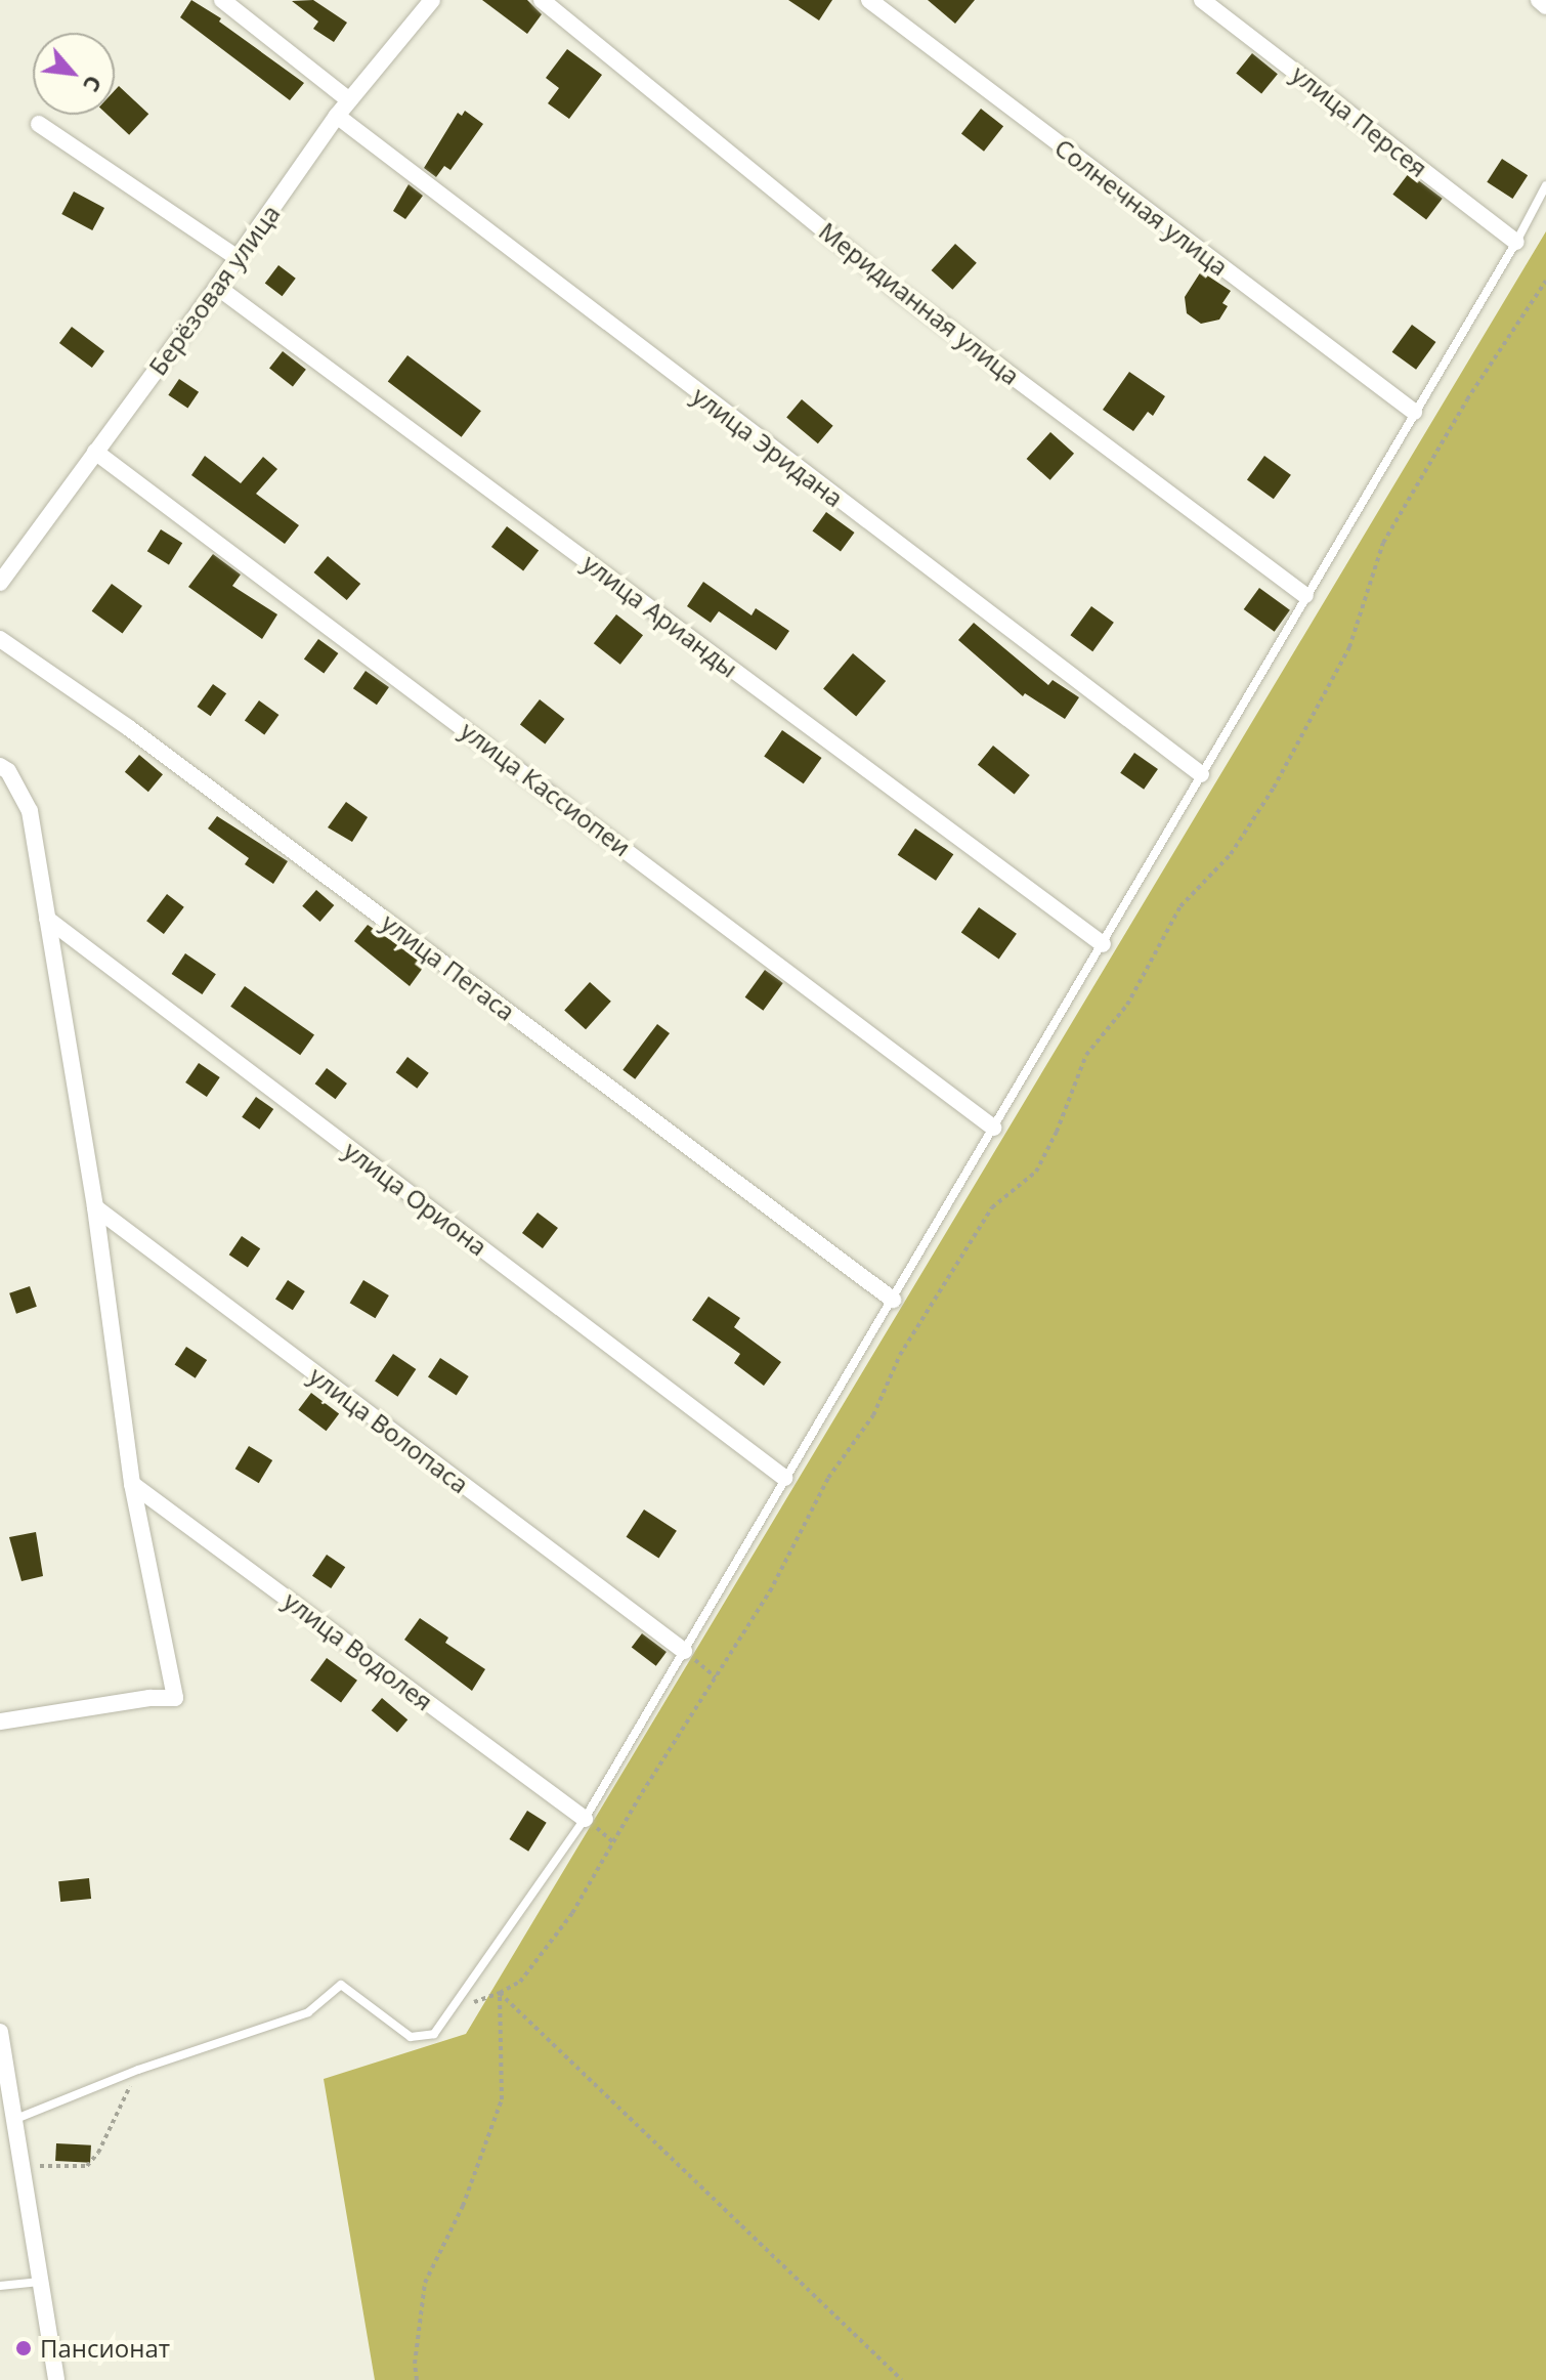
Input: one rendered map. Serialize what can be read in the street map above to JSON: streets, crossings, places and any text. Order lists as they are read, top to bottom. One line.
{"streets":{"street":["улица Персея","Солнечная улица","Берёзовая улица","Меридианная улица","улица Эридана","улица Арианды","улица Кассиопеи","улица Пегаса","улица Ориона","улица Волопаса","улица Водолея"]},"crossings":[["Берёзовая улица","улица Эридана"],["Берёзовая улица","улица Арианды"],["Берёзовая улица","улица Кассиопеи"]],"places":["Пансионат"],"north":"bottom right"}
